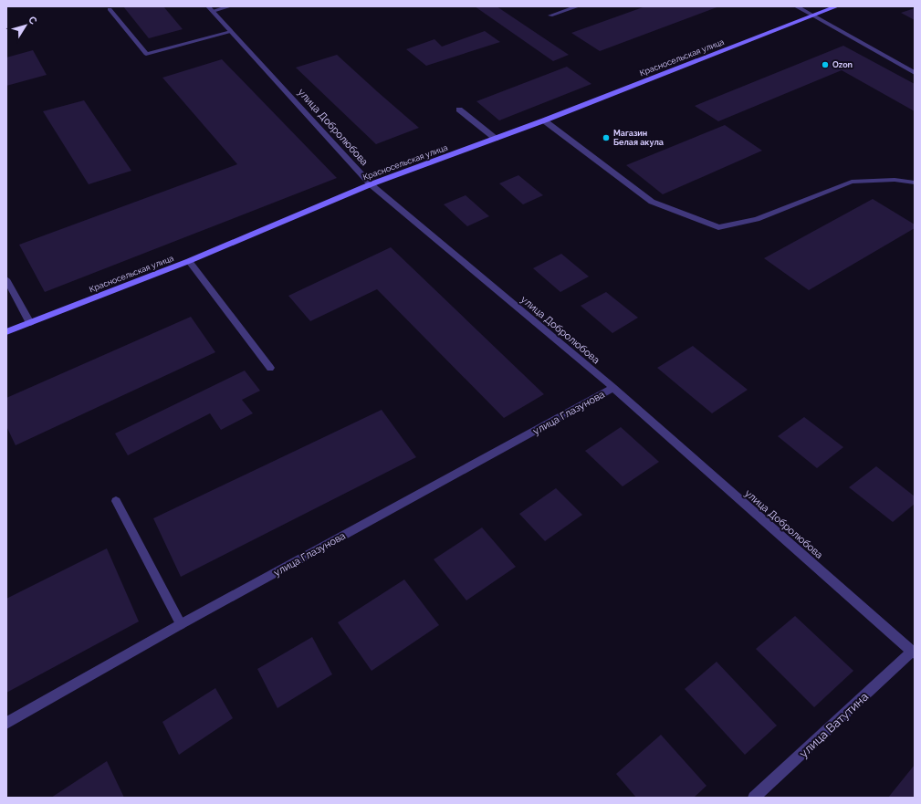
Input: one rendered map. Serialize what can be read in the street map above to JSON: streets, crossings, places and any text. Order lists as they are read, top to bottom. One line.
{"streets":{"main road":["Красносельская улица"],"street":["улица Добролюбова","улица Глазунова","улица Ватутина"]},"crossings":[["Красносельская улица","улица Добролюбова"],["улица Добролюбова","улица Глазунова"],["улица Добролюбова","улица Ватутина"]],"places":["Ozon","Магазин Белая акула"],"north":"top right"}
